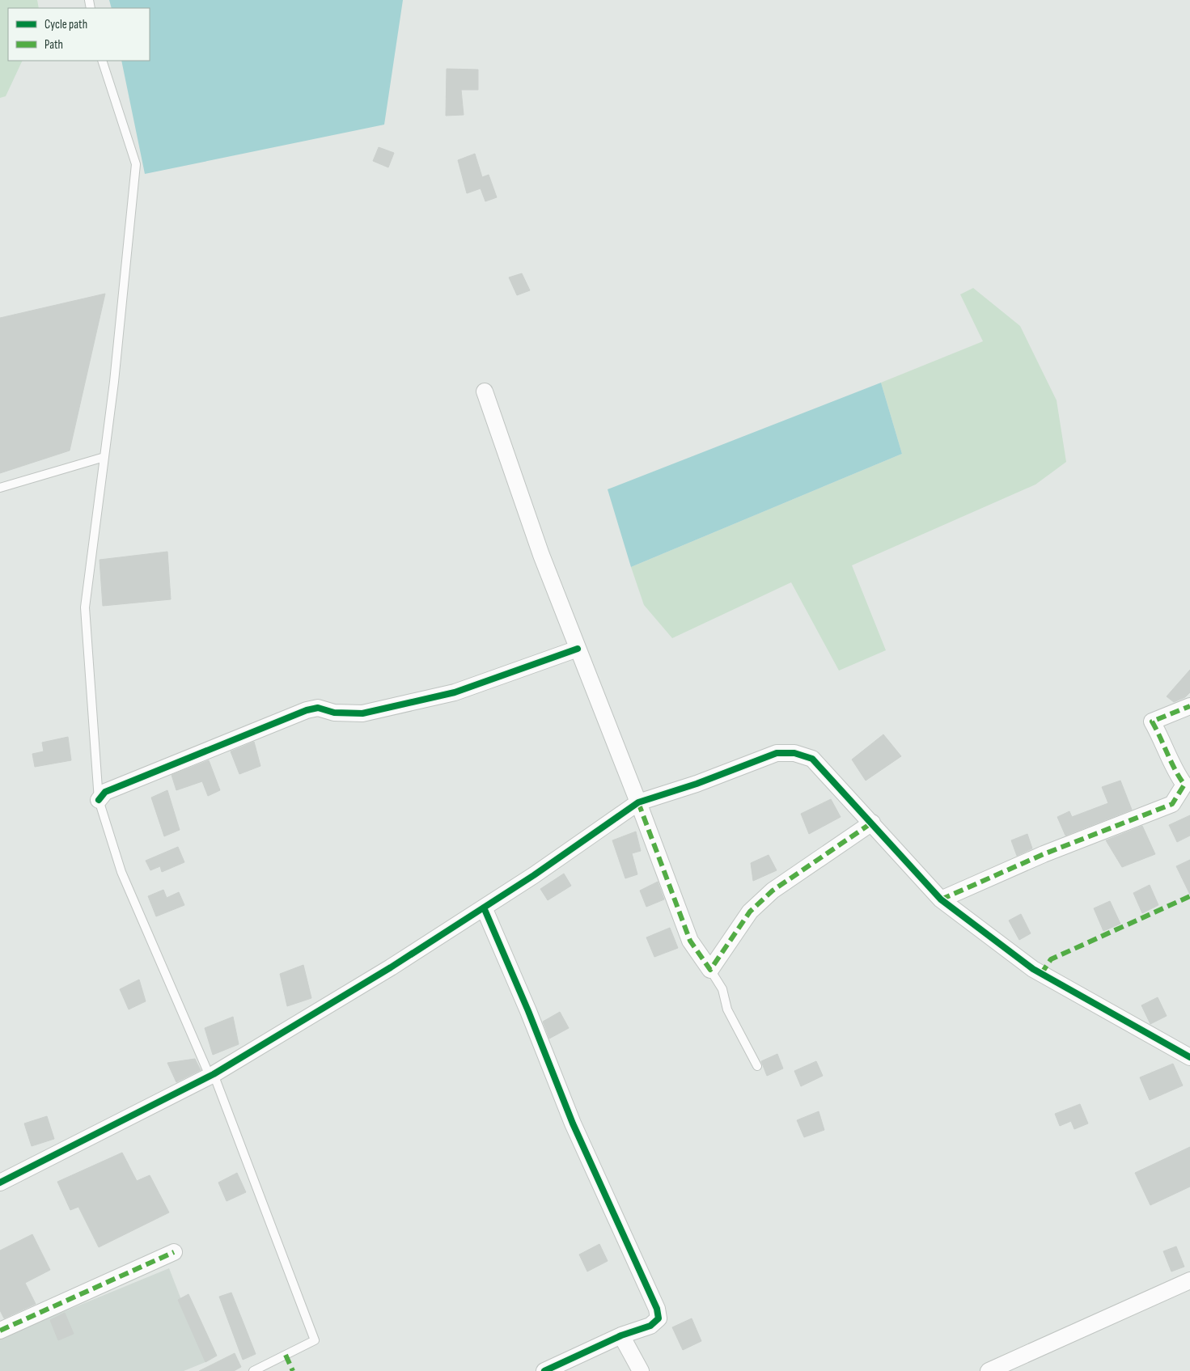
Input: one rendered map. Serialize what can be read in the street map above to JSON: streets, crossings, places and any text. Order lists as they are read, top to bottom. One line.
{"legend":["Cycle path","Path"]}
